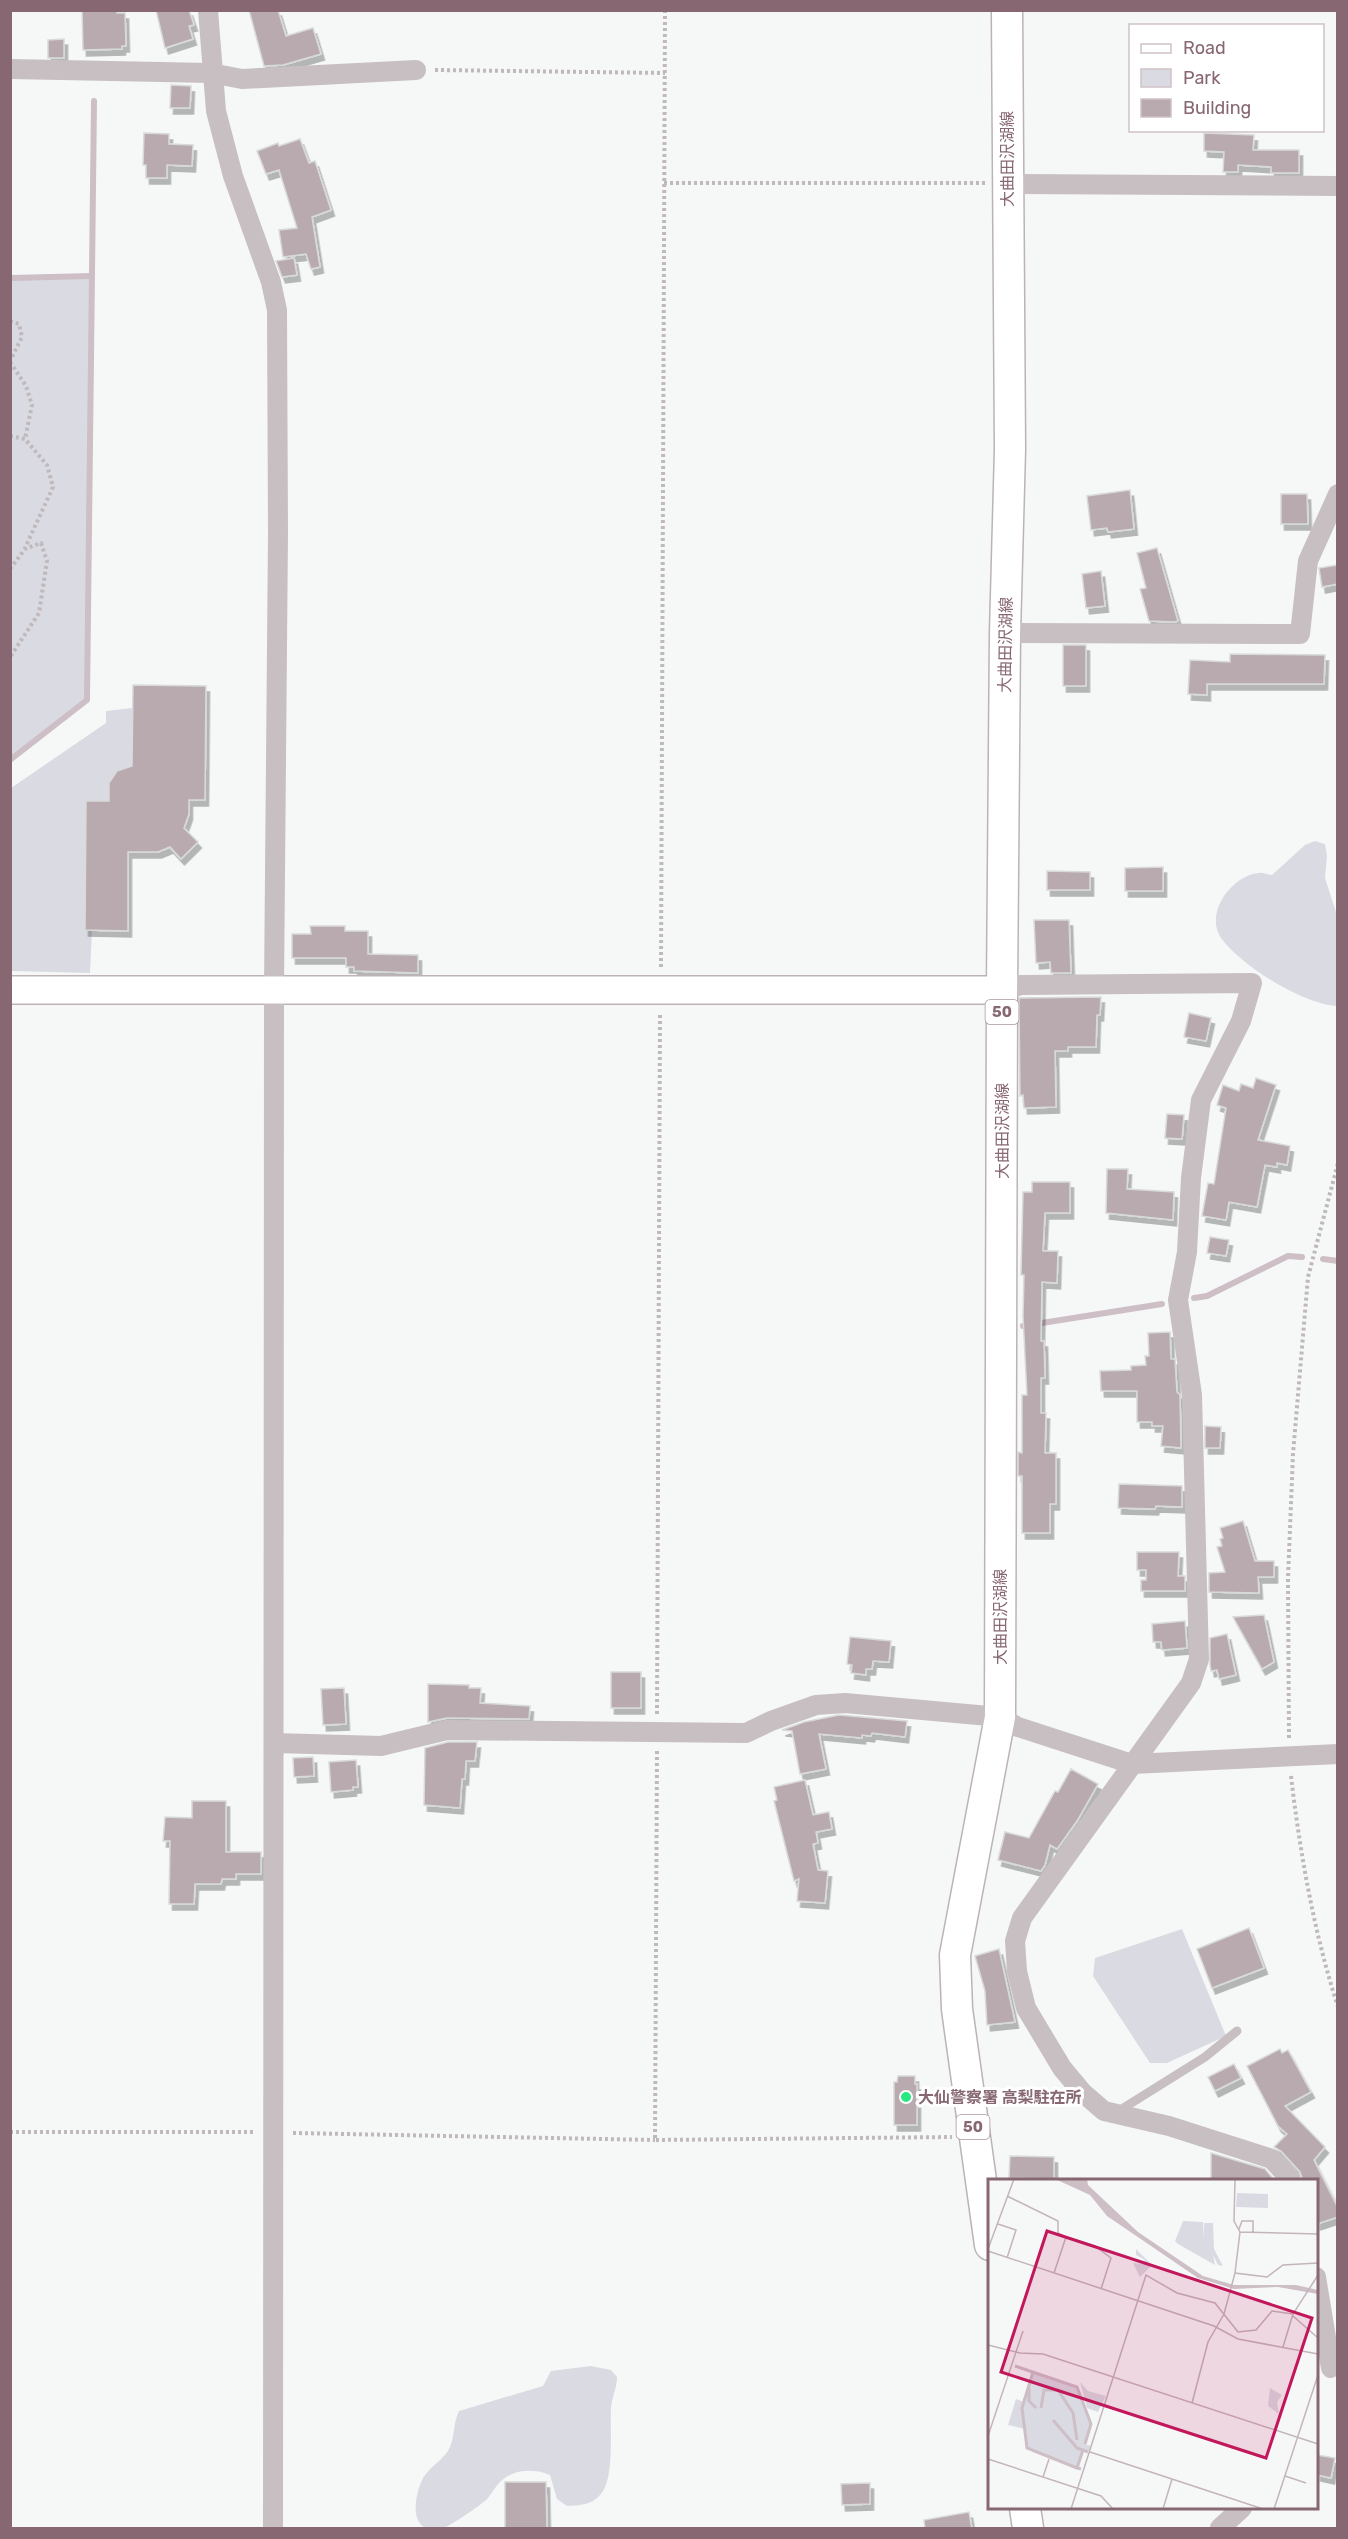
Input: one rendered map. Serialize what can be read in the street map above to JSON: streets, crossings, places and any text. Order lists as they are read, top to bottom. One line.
{"streets":{"main road":["大曲田沢湖線","50"]},"places":["大仙警察署 高梨駐在所"],"legend":["Road","Park","Building"]}
